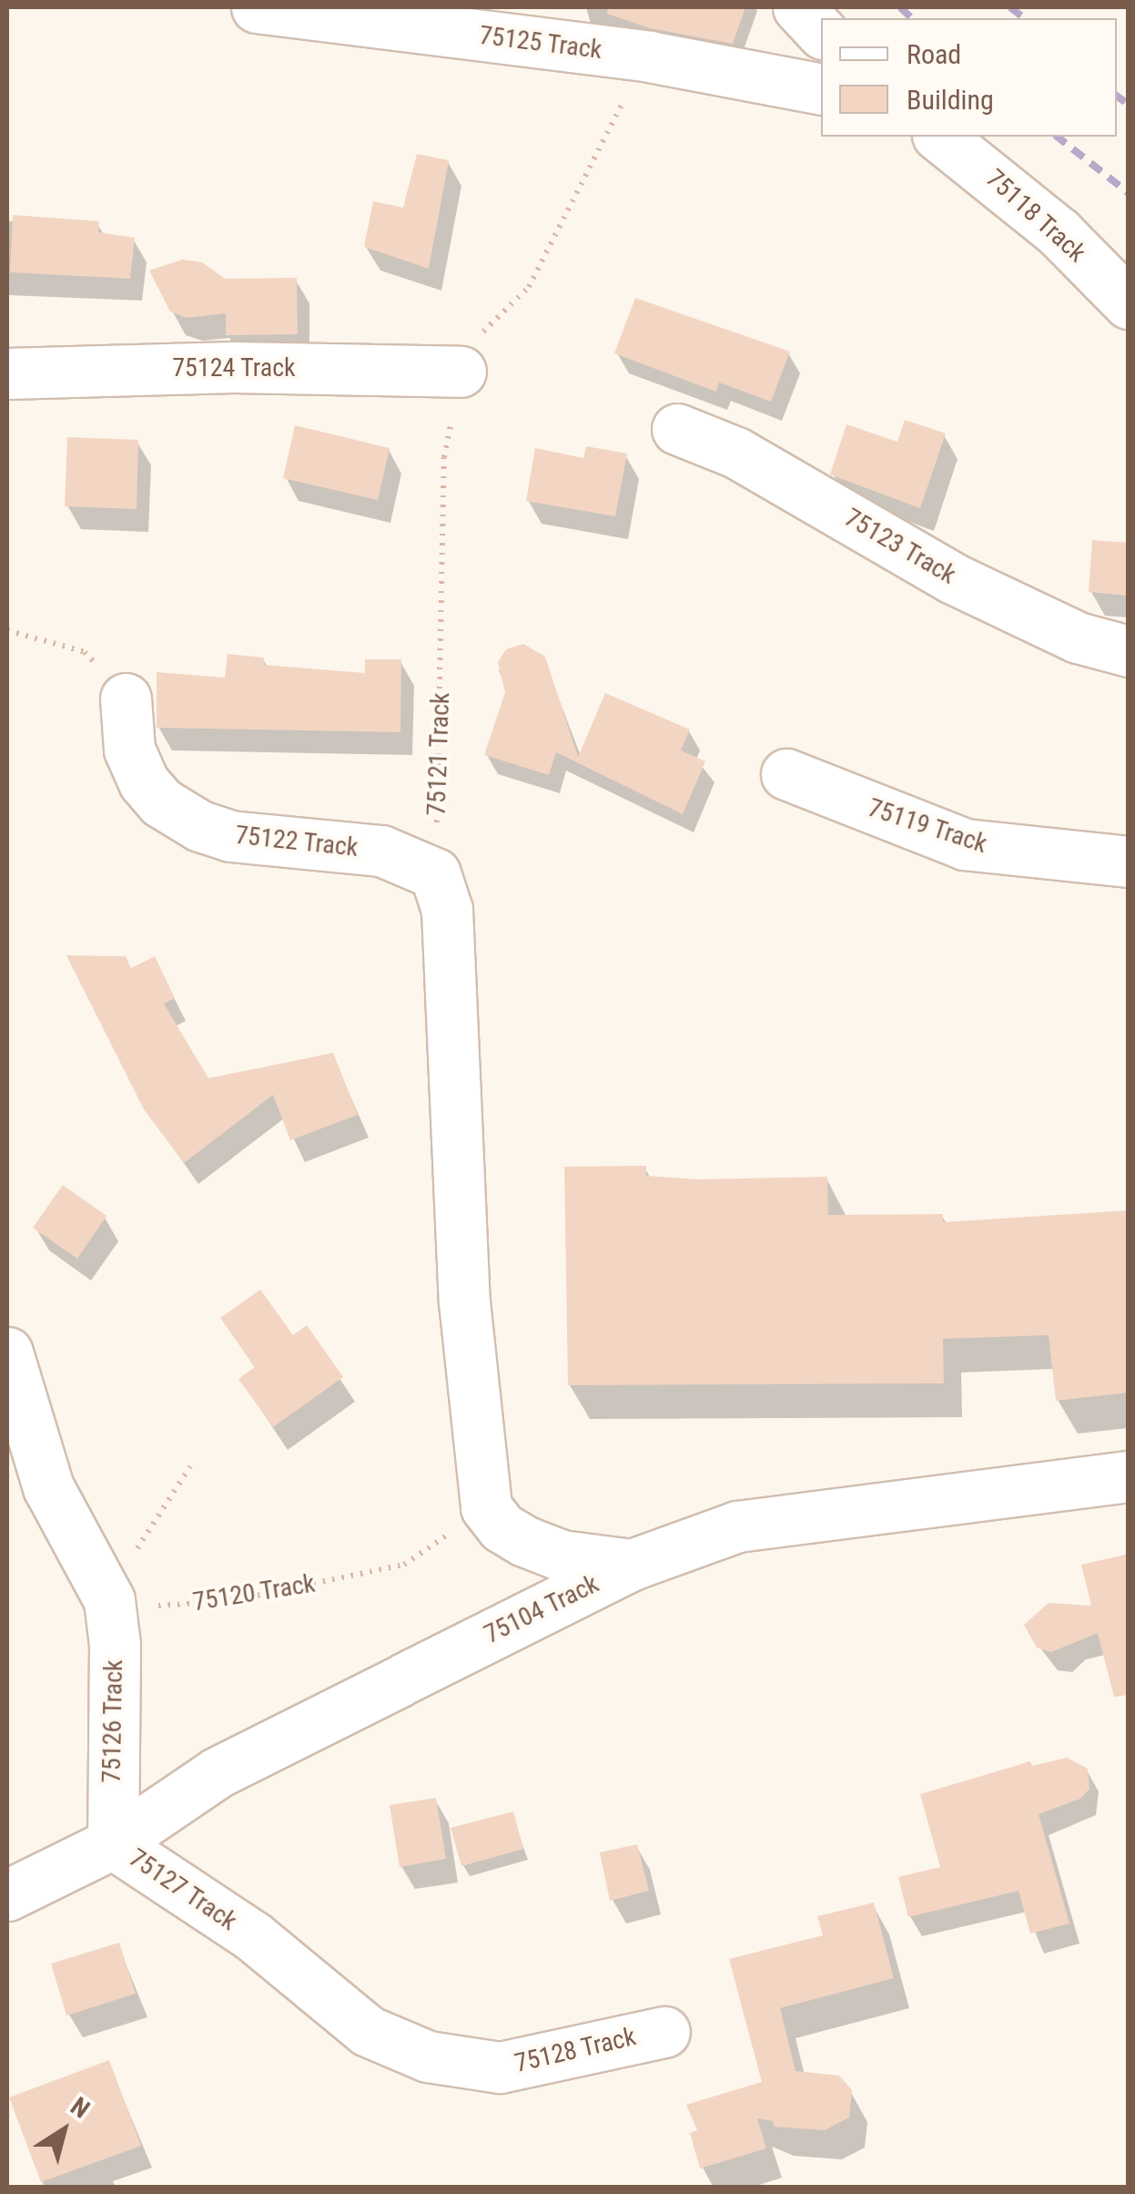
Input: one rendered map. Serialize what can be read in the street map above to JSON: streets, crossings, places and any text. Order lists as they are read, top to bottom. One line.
{"streets":{"street":["75125 Track","75118 Track","75124 Track","75123 Track","75119 Track","75122 Track","75104 Track","75126 Track","75127 Track","75128 Track"],"path":["75121 Track","75120 Track"]},"crossings":[["75125 Track","75121 Track"],["75124 Track","75121 Track"],["75121 Track","75122 Track"],["75120 Track","75126 Track"],["75104 Track","75126 Track"],["75104 Track","75127 Track"],["75126 Track","75127 Track"],["75127 Track","75128 Track"]],"legend":["Road","Building"],"north":"top right"}
